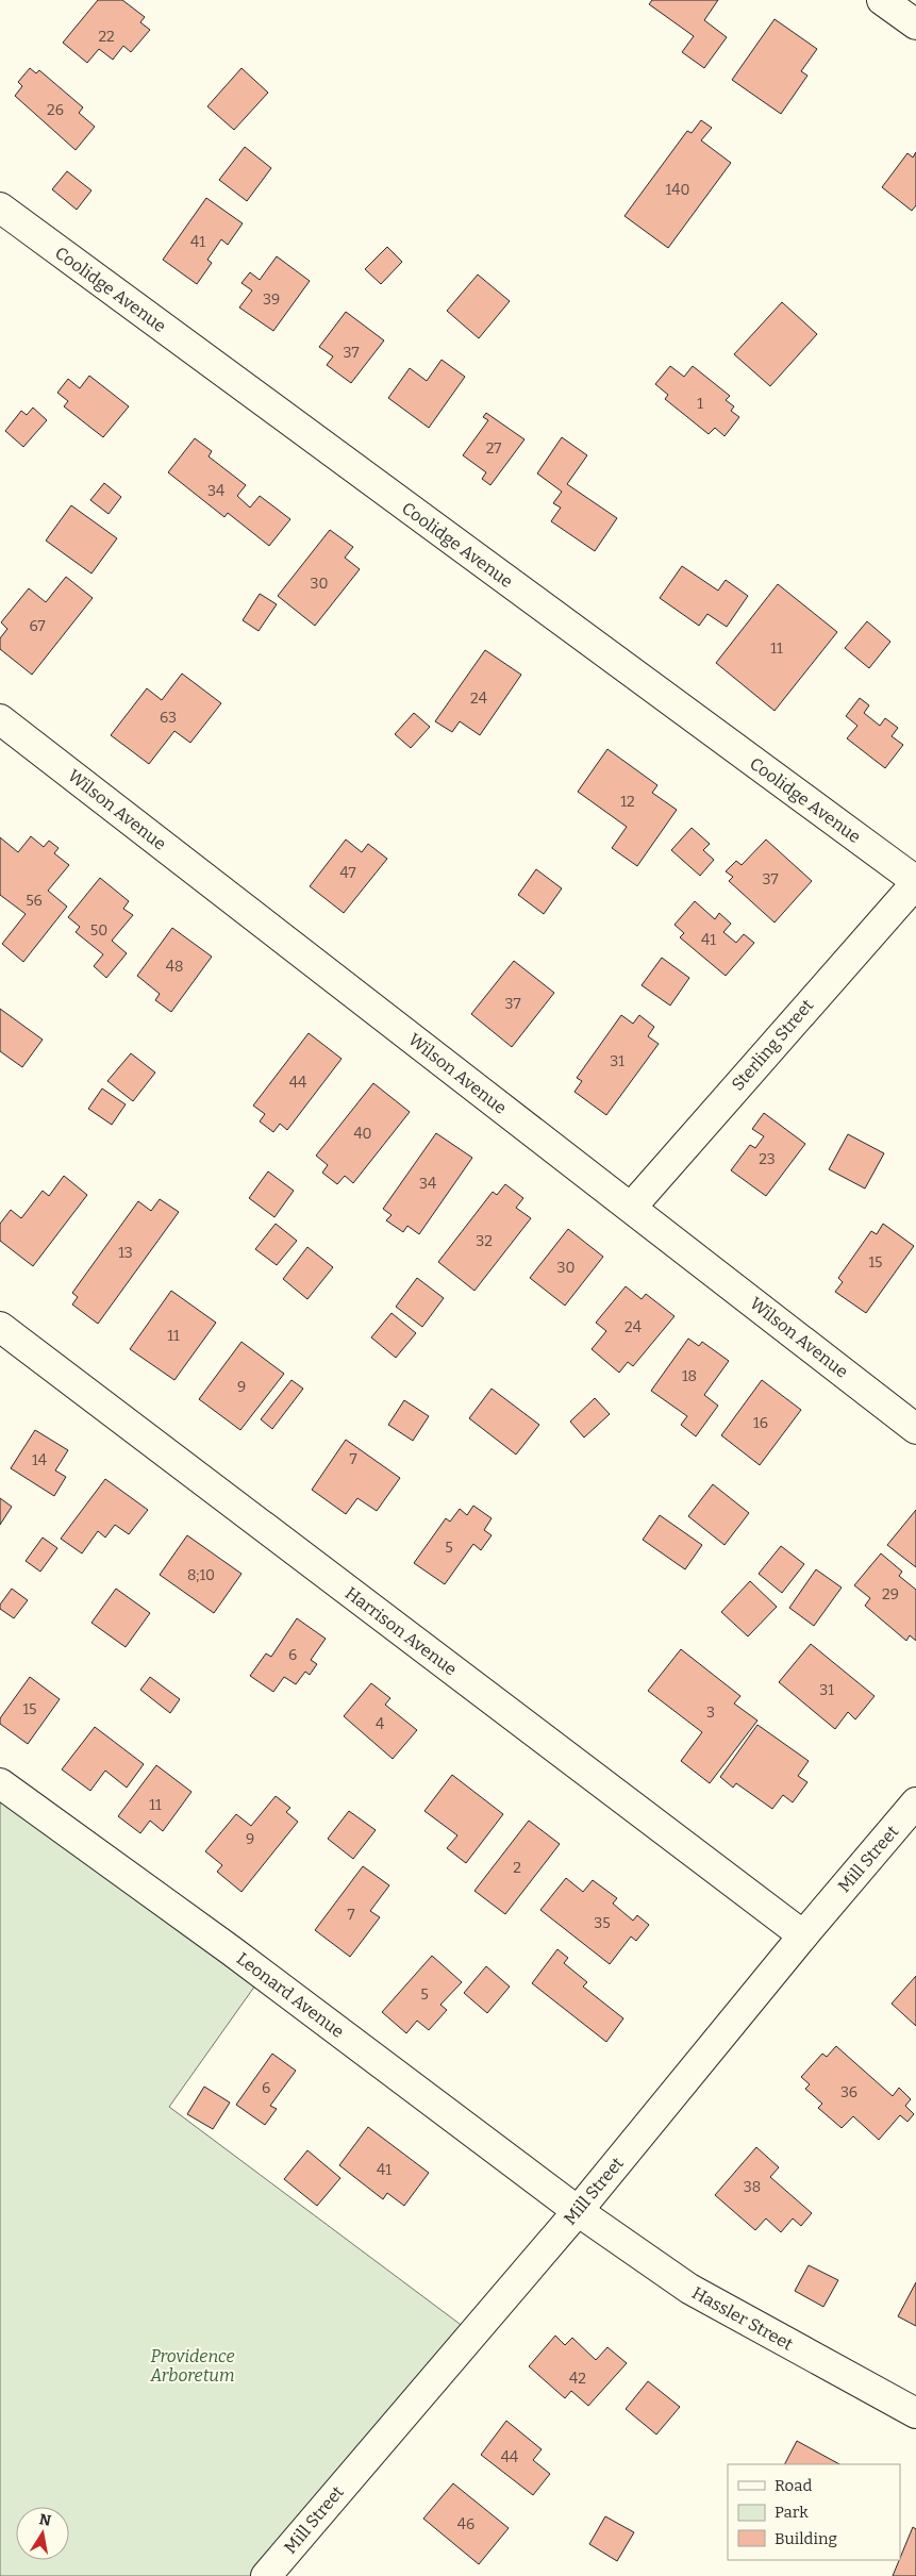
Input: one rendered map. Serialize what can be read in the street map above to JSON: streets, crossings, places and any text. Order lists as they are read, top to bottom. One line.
{"streets":{"street":["Coolidge Avenue","Wilson Avenue","Sterling Street","Harrison Avenue","Mill Street","Leonard Avenue","Hassler Street"]},"crossings":[["Coolidge Avenue","Sterling Street"],["Wilson Avenue","Sterling Street"],["Harrison Avenue","Mill Street"],["Mill Street","Leonard Avenue"],["Mill Street","Hassler Street"],["Leonard Avenue","Hassler Street"]],"parks":["Providence Arboretum"],"house_numbers":["22","26","140","41","39","37","1","27","34","30","67","11","24","63","12","47","37","56","50","41","48","37","31","44","40","23","34","32","13","15","30","24","11","18","9","16","7","14","5","8;10","29","6","31","15","3","4","11","9","2","7","35","5","6","36","41","38","42","44","46"],"legend":["Road","Park","Building"],"north":"top"}
